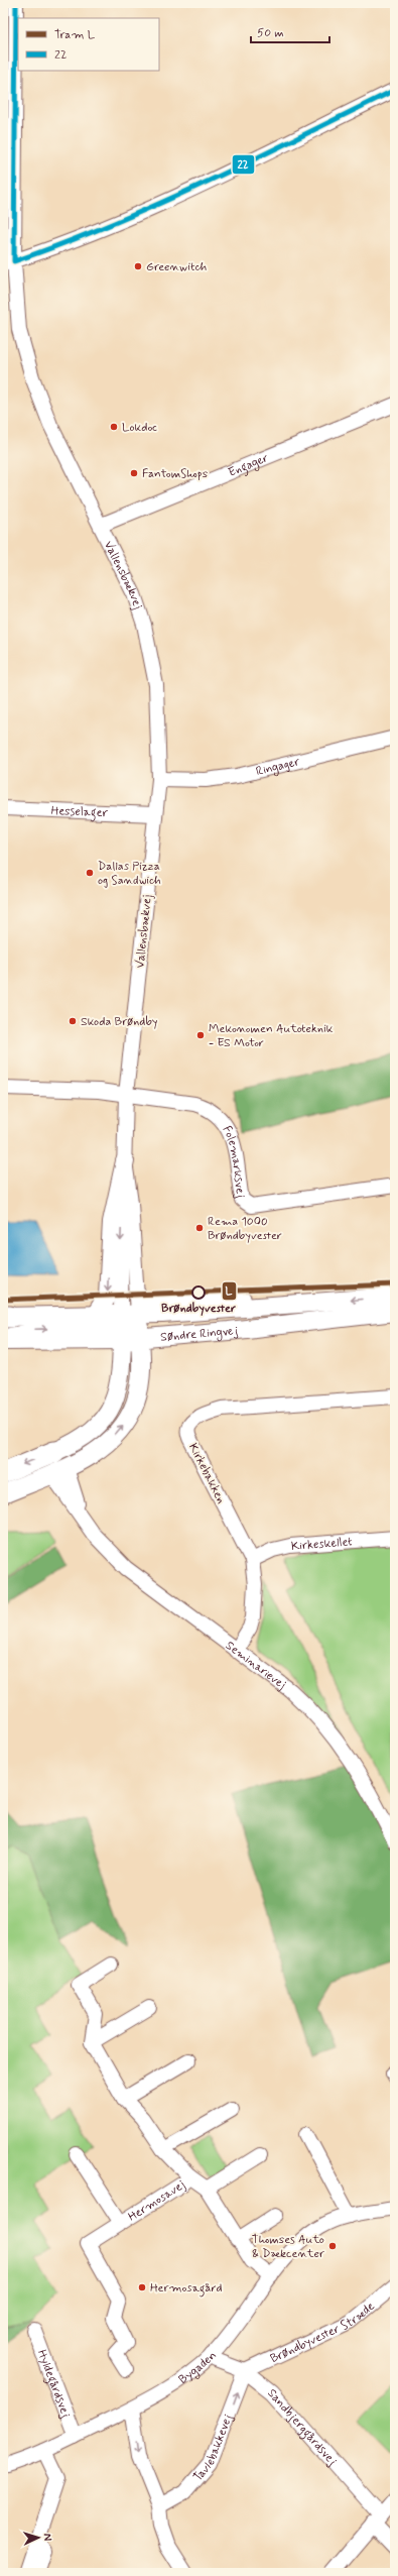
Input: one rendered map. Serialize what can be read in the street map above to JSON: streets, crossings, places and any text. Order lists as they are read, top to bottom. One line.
{"streets":{"main road":["Søndre Ringvej"],"street":["Engager","Vallensbækvej","Ringager","Hesselager","Folemarksvej","Kirkebakken","Kirkeskellet","Seminarievej","Hermosavej","Brøndbyvester Stræde","Bygaden","Hyldegårdsvej","Sandbjerggårdsvej","Tavlebakkevej"]},"crossings":[["Engager","Vallensbækvej"],["Vallensbækvej","Ringager"],["Vallensbækvej","Hesselager"],["Vallensbækvej","Folemarksvej"],["Vallensbækvej","Søndre Ringvej"],["Kirkebakken","Kirkeskellet"],["Kirkebakken","Seminarievej"],["Hermosavej","Bygaden"],["Brøndbyvester Stræde","Sandbjerggårdsvej"],["Brøndbyvester Stræde","Tavlebakkevej"],["Bygaden","Hyldegårdsvej"],["Bygaden","Sandbjerggårdsvej"],["Sandbjerggårdsvej","Tavlebakkevej"]],"one_way":["Tavlebakkevej"],"places":["Greenwitch","Lokdoc","FantomShops","Dallas Pizza og Sandwich","Skoda Brøndby","Mekonomen Autoteknik - ES Motor","Rema 1000 Brøndbyvester","Brøndbyvester","Thomses Auto & Dækcenter","Hermosagård"],"lines":["transit line 22","tram line L"],"legend":["Tram L","22"],"scale_bar":"50 m","north":"right"}
